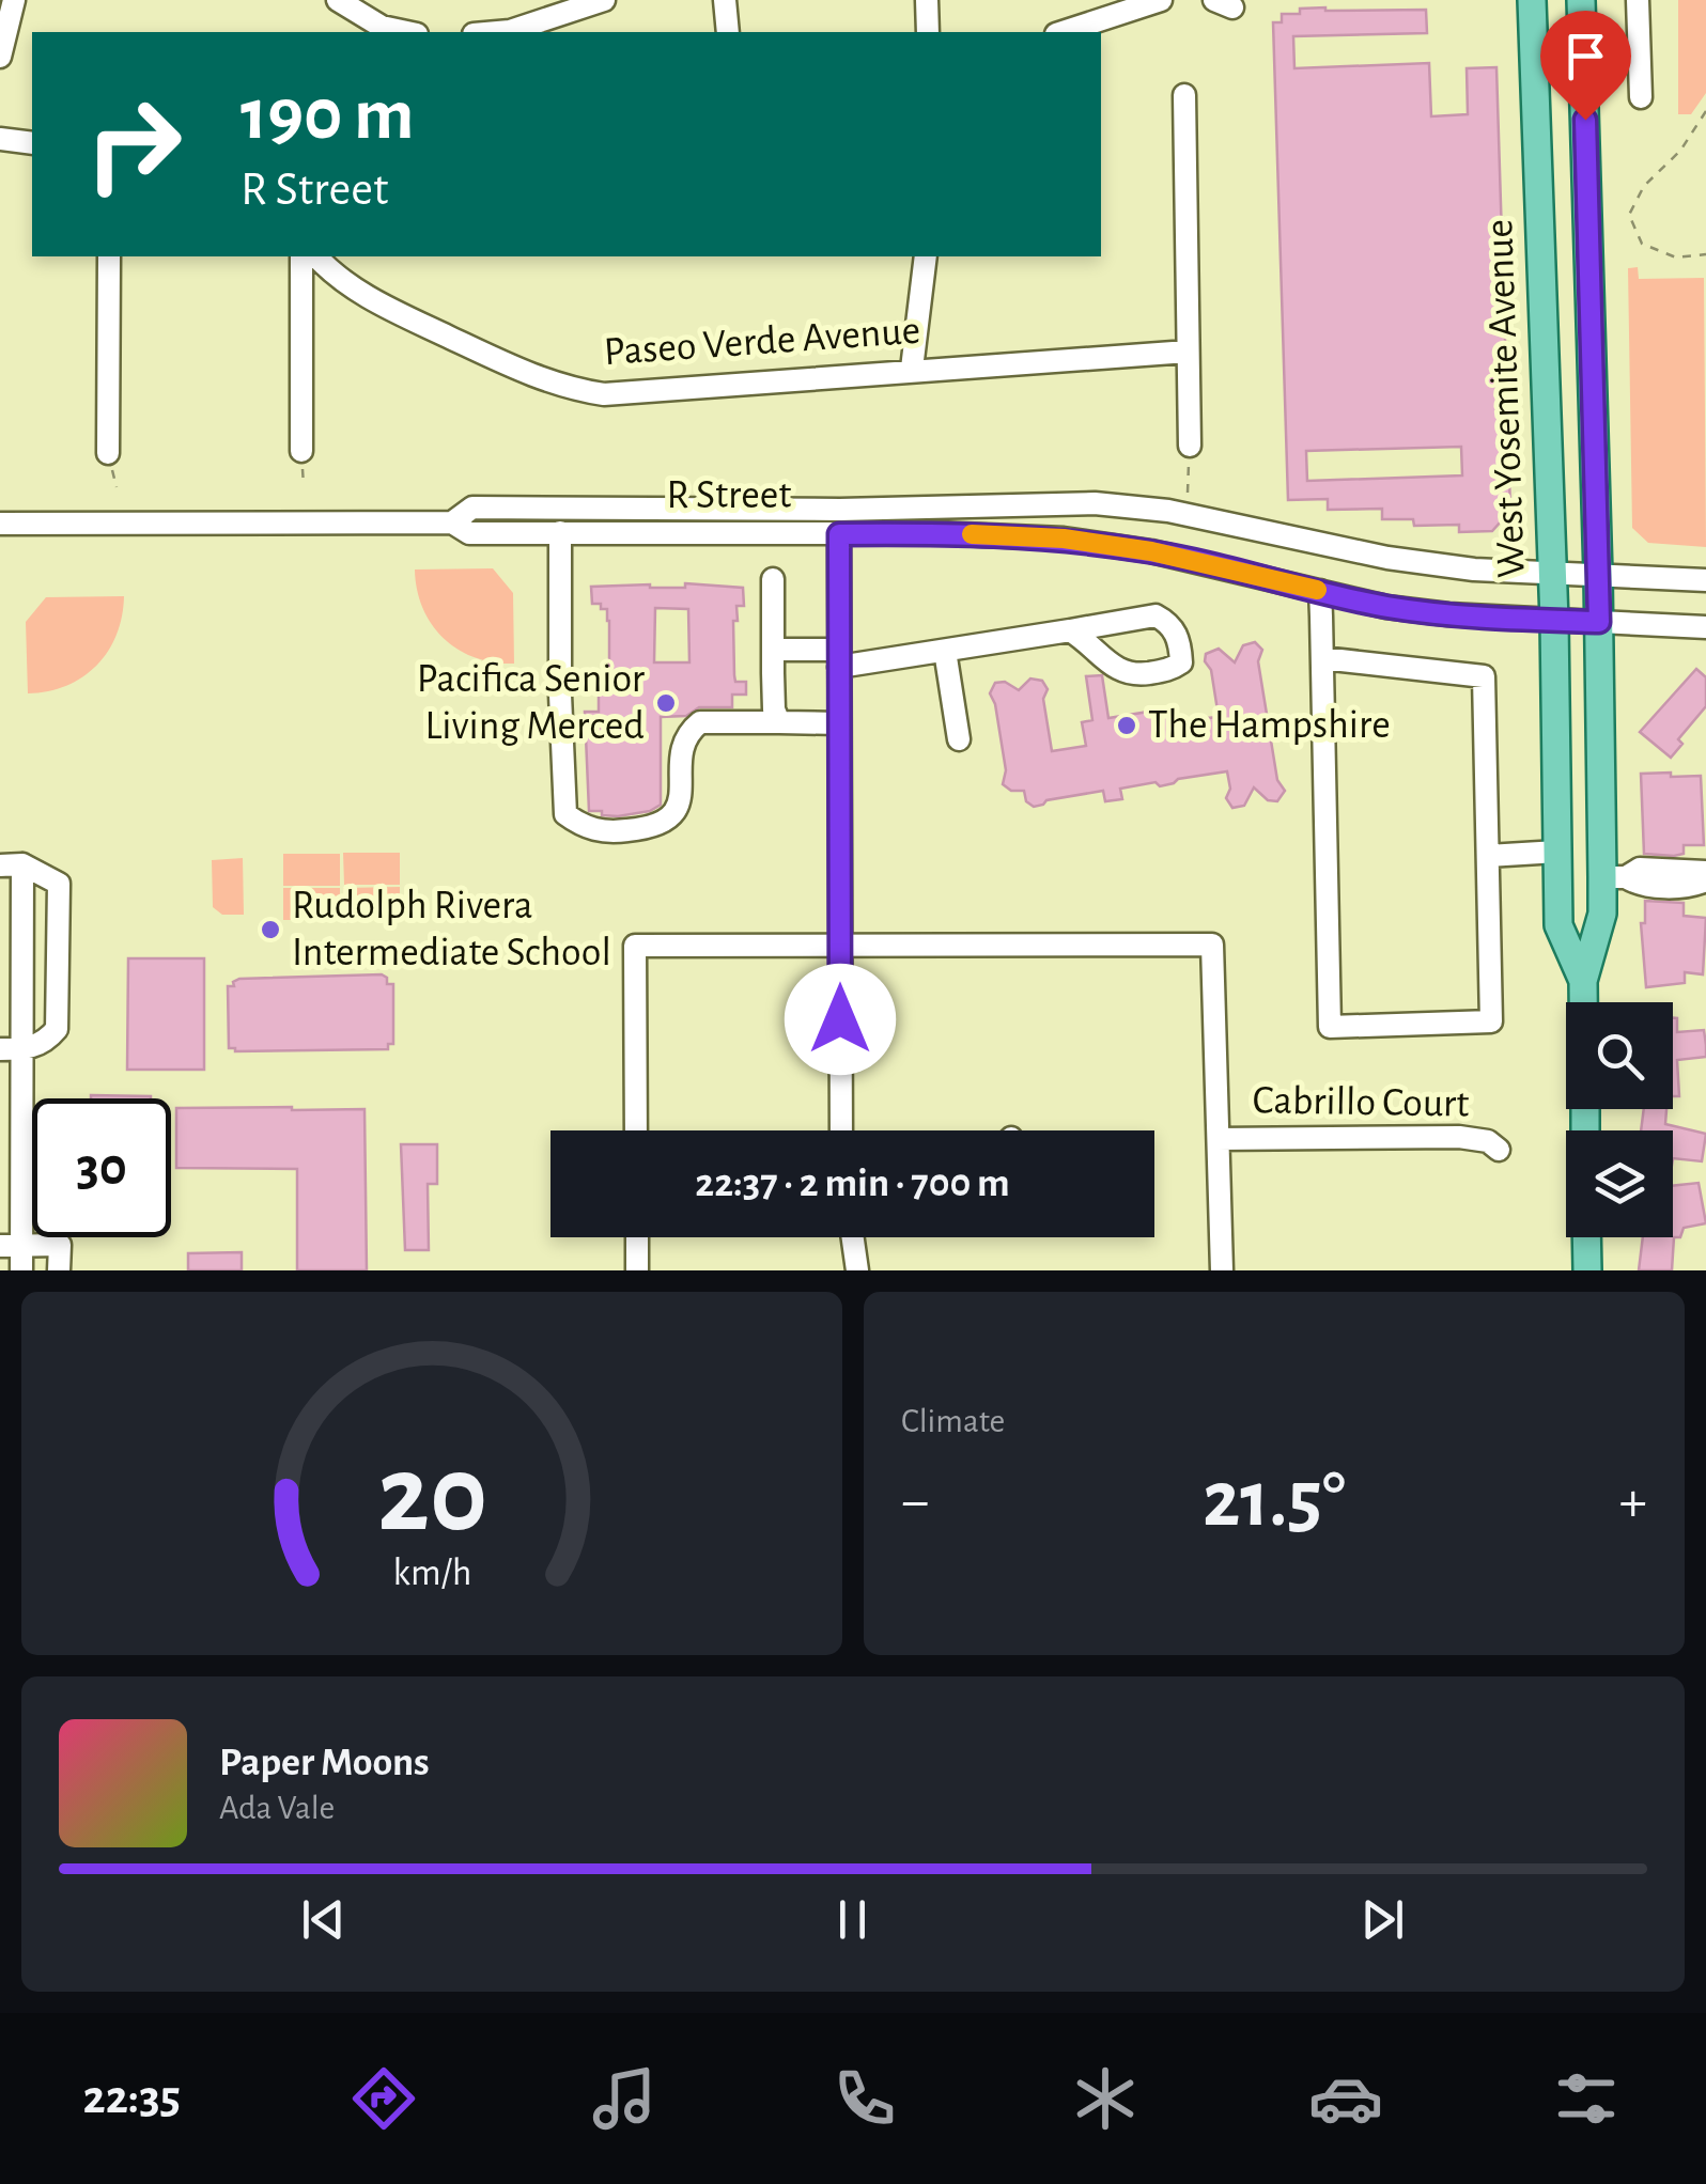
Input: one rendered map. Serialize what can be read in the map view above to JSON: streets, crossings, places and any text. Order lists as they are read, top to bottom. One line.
{"streets":{"main road":["West Yosemite Avenue"],"street":["Paseo Verde Avenue","R Street","Cabrillo Court"]},"crossings":[["West Yosemite Avenue","R Street"]],"places":["Pacifica Senior Living Merced","The Hampshire","Rudolph Rivera Intermediate School"],"page":{"turn":["190 m","R Street"],"limit":"30","trip":"22:37 · 2 min · 700 m","tile":"Climate","heat":["−","21.5°","+"],"song":["Paper Moons","Ada Vale"],"tabs":"22:35","gauge":["20","km/h"]}}
